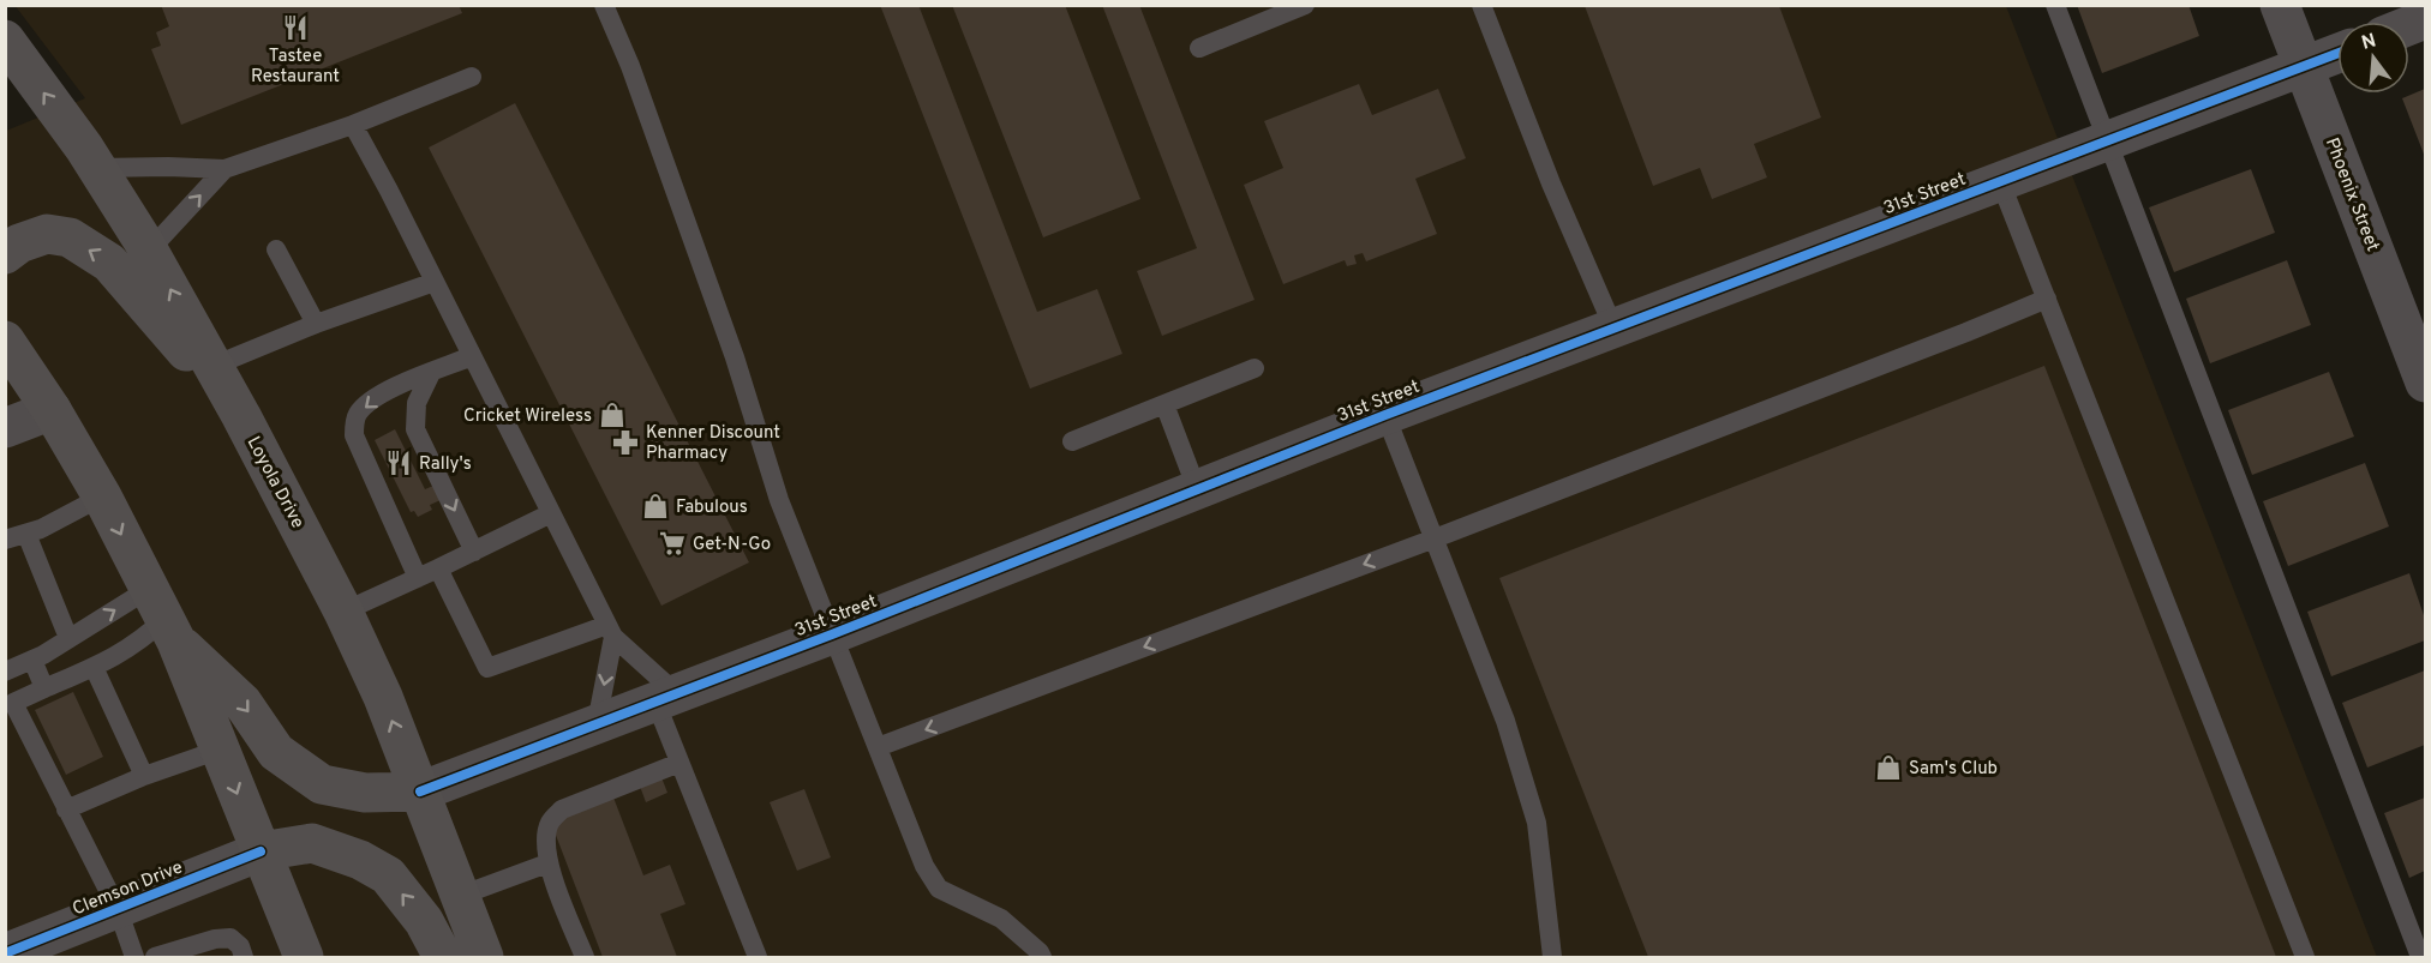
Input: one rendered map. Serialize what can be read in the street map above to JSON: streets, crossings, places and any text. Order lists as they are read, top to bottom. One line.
{"streets":{"main road":["Loyola Drive"],"street":["31st Street","Phoenix Street","Clemson Drive"]},"crossings":[["31st Street","Phoenix Street"],["31st Street","Loyola Drive"]],"places":{"restaurant":["Tastee Restaurant","Rally's"],"shop":["Cricket Wireless","Fabulous","Sam's Club"],"pharmacy":["Kenner Discount Pharmacy"],"supermarket":["Get-N-Go"]},"north":"top"}
